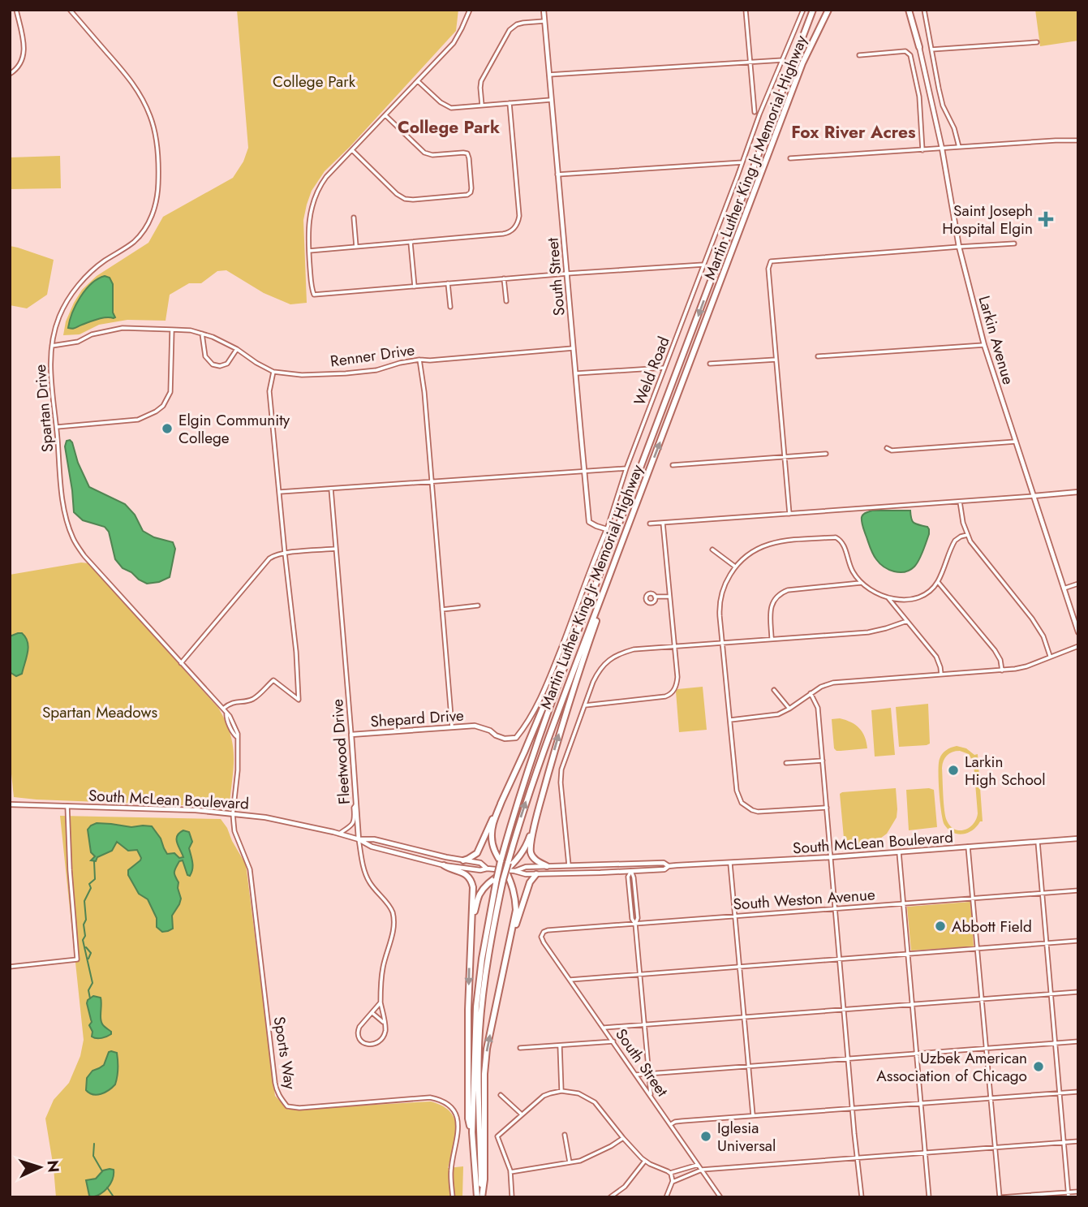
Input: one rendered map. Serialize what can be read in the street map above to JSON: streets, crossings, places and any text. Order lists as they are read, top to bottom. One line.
{"streets":{"highway":["Martin Luther King Jr Memorial Highway"],"main road":["South Street","Larkin Avenue","Weld Road","Shepard Drive","Fleetwood Drive","South McLean Boulevard"],"street":["Renner Drive","Spartan Drive","South Weston Avenue","Sports Way"]},"crossings":[["South Street","Renner Drive"],["South Street","Weld Road"],["South Street","South Weston Avenue"],["Renner Drive","Spartan Drive"],["Weld Road","Shepard Drive"],["Spartan Drive","South McLean Boulevard"],["Spartan Drive","Sports Way"],["Shepard Drive","Fleetwood Drive"],["Fleetwood Drive","South McLean Boulevard"],["South McLean Boulevard","Sports Way"]],"districts":["College Park","Fox River Acres"],"parks":["College Park","Spartan Meadows"],"places":{"health":["Saint Joseph Hospital Elgin"],"other":["Elgin Community College","Larkin High School","Abbott Field","Uzbek American Association of Chicago","Iglesia Universal"]},"north":"right"}
